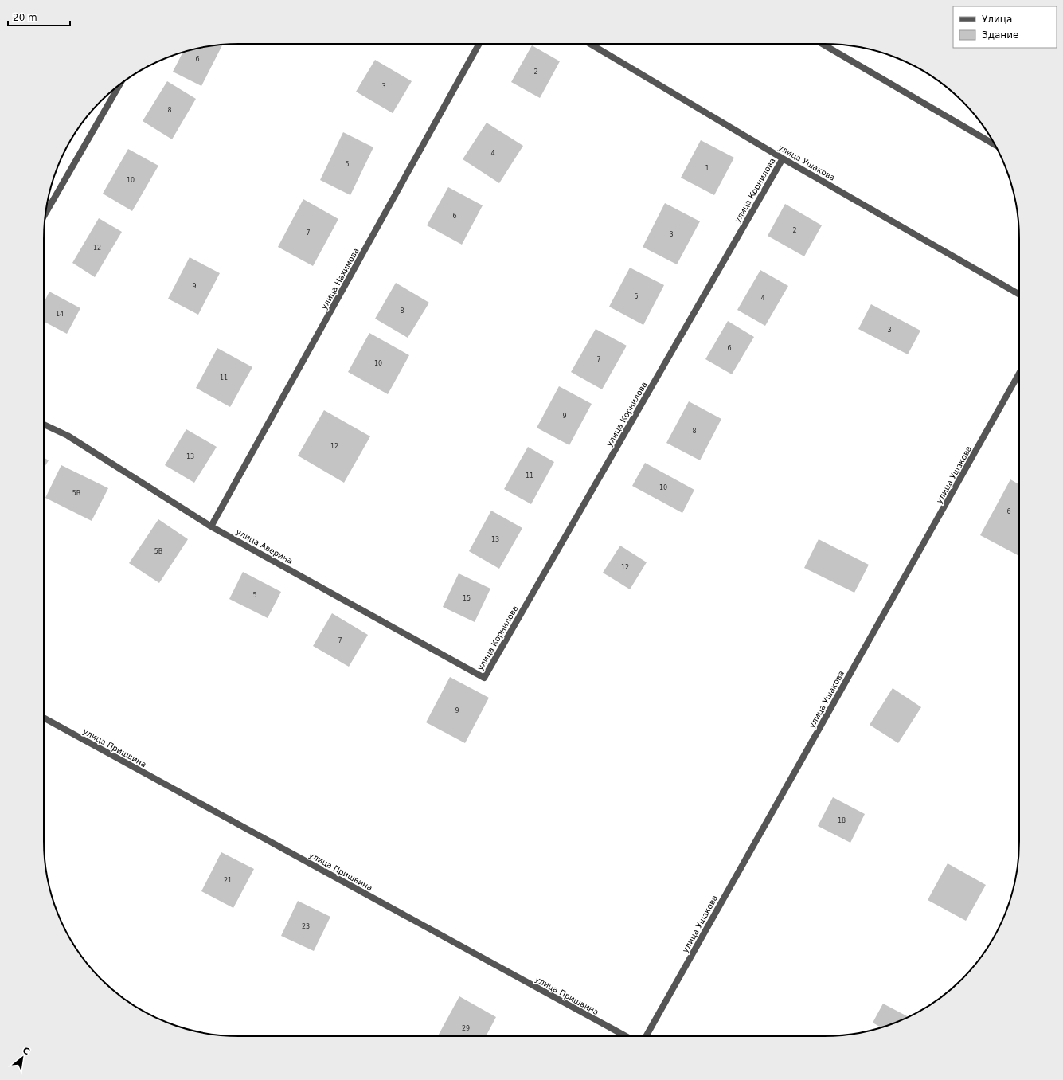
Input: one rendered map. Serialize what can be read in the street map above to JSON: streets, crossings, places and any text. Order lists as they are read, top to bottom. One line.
{"streets":{"street":["улица Ушакова","улица Корнилова","улица Нахимова","улица Аверина","улица Пришвина"]},"crossings":[["улица Ушакова","улица Корнилова"],["улица Корнилова","улица Аверина"],["улица Нахимова","улица Аверина"]],"house_numbers":["6","2","3","8","4","5","1","10","6","2","7","3","12","9","5","4","8","14","3","6","7","10","11","9","8","12","13","11","10","5В","6","13","5В","12","5","15","7","9","18","21","23","29"],"legend":["Улица","Здание"],"scale_bar":"20 m","north":"top right"}
